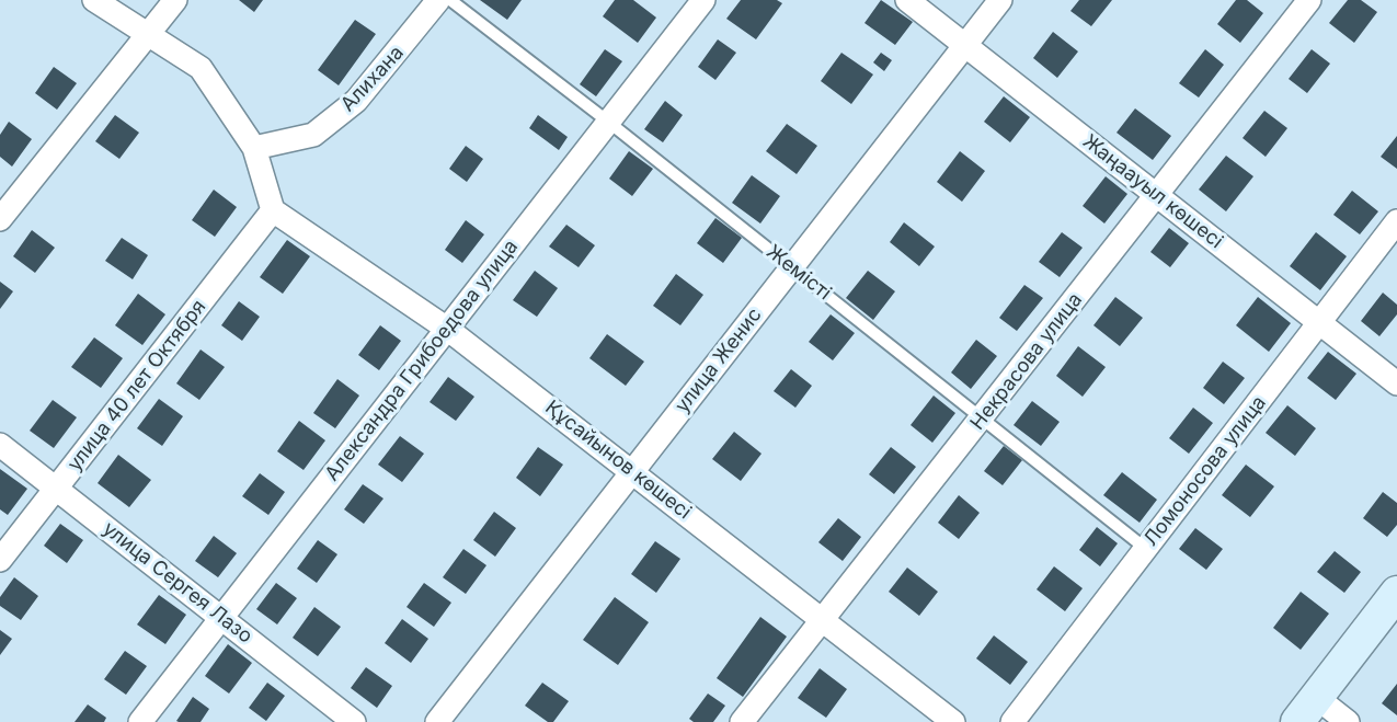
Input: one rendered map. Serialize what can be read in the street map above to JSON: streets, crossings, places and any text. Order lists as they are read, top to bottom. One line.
{"streets":{"street":["Алихана","Жаңаауыл көшесі","Александра Грибоедова улица","улица Женис","Некрасова улица","улица 40 лет Октября","Құсайынов көшесі","Ломоносова улица","улица Сергея Лазо"],"lane":["Жемісті"]},"crossings":[["Жаңаауыл көшесі","улица Женис"],["Жаңаауыл көшесі","Некрасова улица"],["Жаңаауыл көшесі","Ломоносова улица"],["Жемісті","Александра Грибоедова улица"],["Жемісті","улица Женис"],["Жемісті","Некрасова улица"],["Жемісті","Ломоносова улица"],["Александра Грибоедова улица","Құсайынов көшесі"],["Александра Грибоедова улица","улица Сергея Лазо"],["улица Женис","Құсайынов көшесі"],["Некрасова улица","Құсайынов көшесі"],["улица 40 лет Октября","Құсайынов көшесі"],["улица 40 лет Октября","улица Сергея Лазо"]]}
